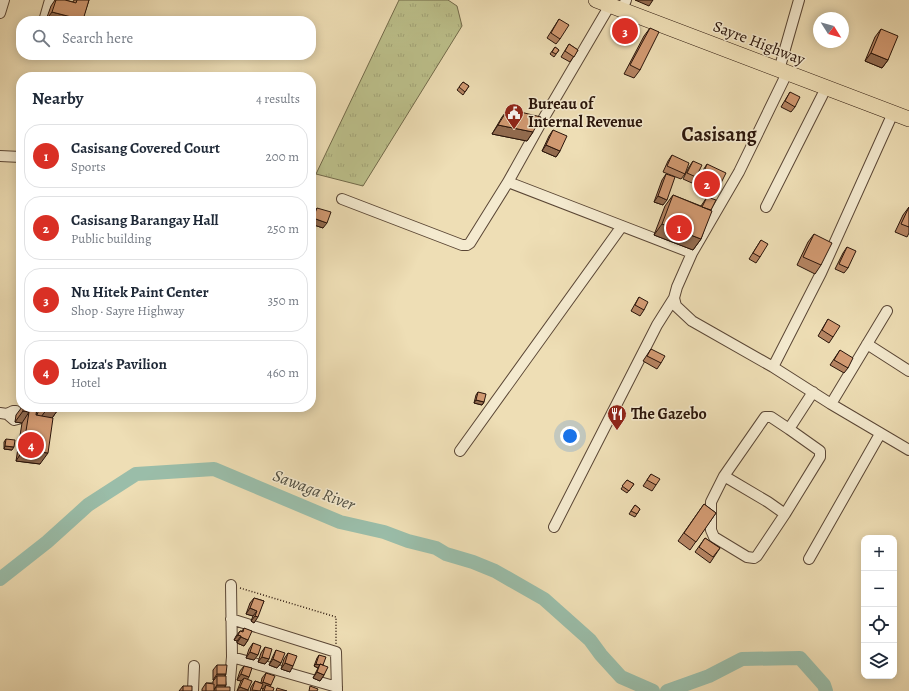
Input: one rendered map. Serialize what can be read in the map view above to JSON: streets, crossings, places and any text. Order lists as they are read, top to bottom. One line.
{"streets":{"highway":["Sayre Highway"]},"districts":["Casisang"],"water":["Sawaga River"],"places":{"public building":["Bureau of Internal Revenue"],"restaurant":["The Gazebo"]},"north":"bottom right","page":{"pins":["3","2","1","4"],"search":"Search here","heading":["Nearby","4 results"],"list":[{"mark":"1","name":"Casisang Covered Court","note":"Sports","value":"200 m"},{"mark":"2","name":"Casisang Barangay Hall","note":"Public building","value":"250 m"},{"mark":"3","name":"Nu Hitek Paint Center","note":"Shop · Sayre Highway","value":"350 m"},{"mark":"4","name":"Loiza's Pavilion","note":"Hotel","value":"460 m"}],"map_buttons":["+","−"]}}
